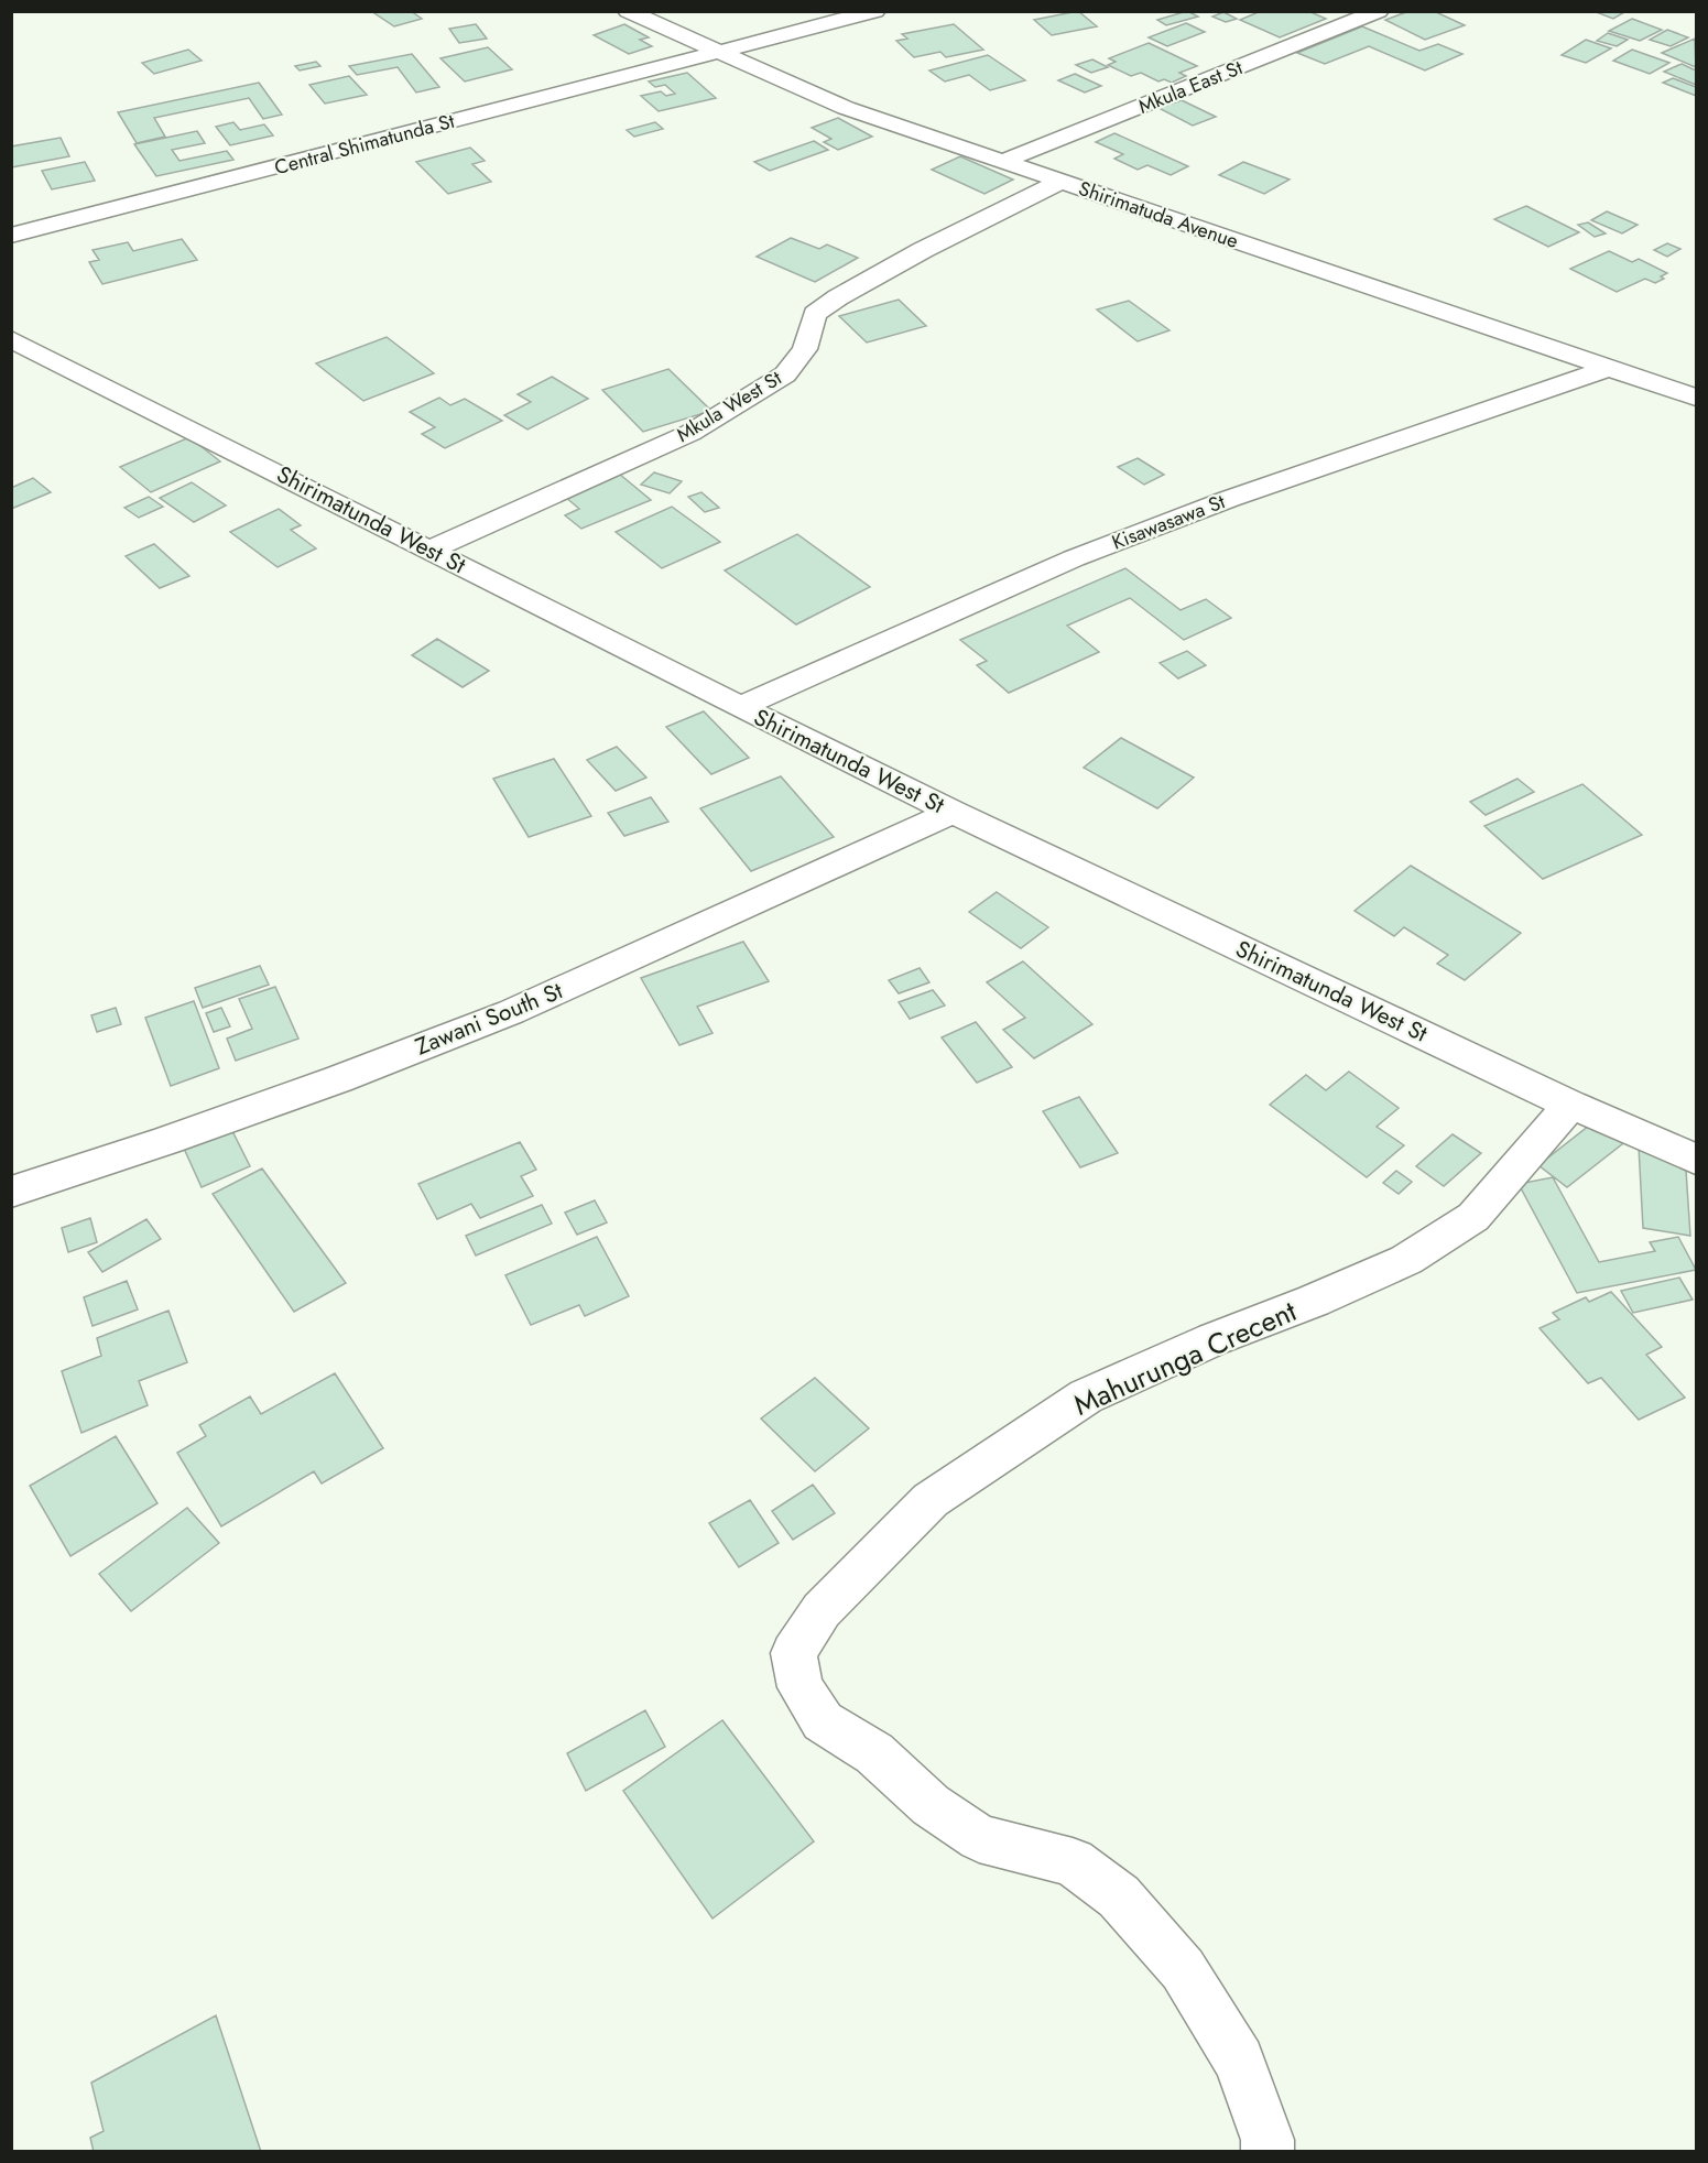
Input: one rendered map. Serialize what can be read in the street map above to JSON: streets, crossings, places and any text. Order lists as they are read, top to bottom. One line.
{"streets":{"street":["Mkula East St","Central Shimatunda St","Shirimatuda Avenue","Mkula West St","Shirimatunda West St","Kisawasawa St","Zawani South St","Mahurunga Crecent"]},"crossings":[["Mkula East St","Shirimatuda Avenue"],["Central Shimatunda St","Shirimatuda Avenue"],["Shirimatuda Avenue","Mkula West St"],["Shirimatuda Avenue","Kisawasawa St"],["Mkula West St","Shirimatunda West St"],["Shirimatunda West St","Kisawasawa St"],["Shirimatunda West St","Zawani South St"],["Shirimatunda West St","Mahurunga Crecent"]]}
